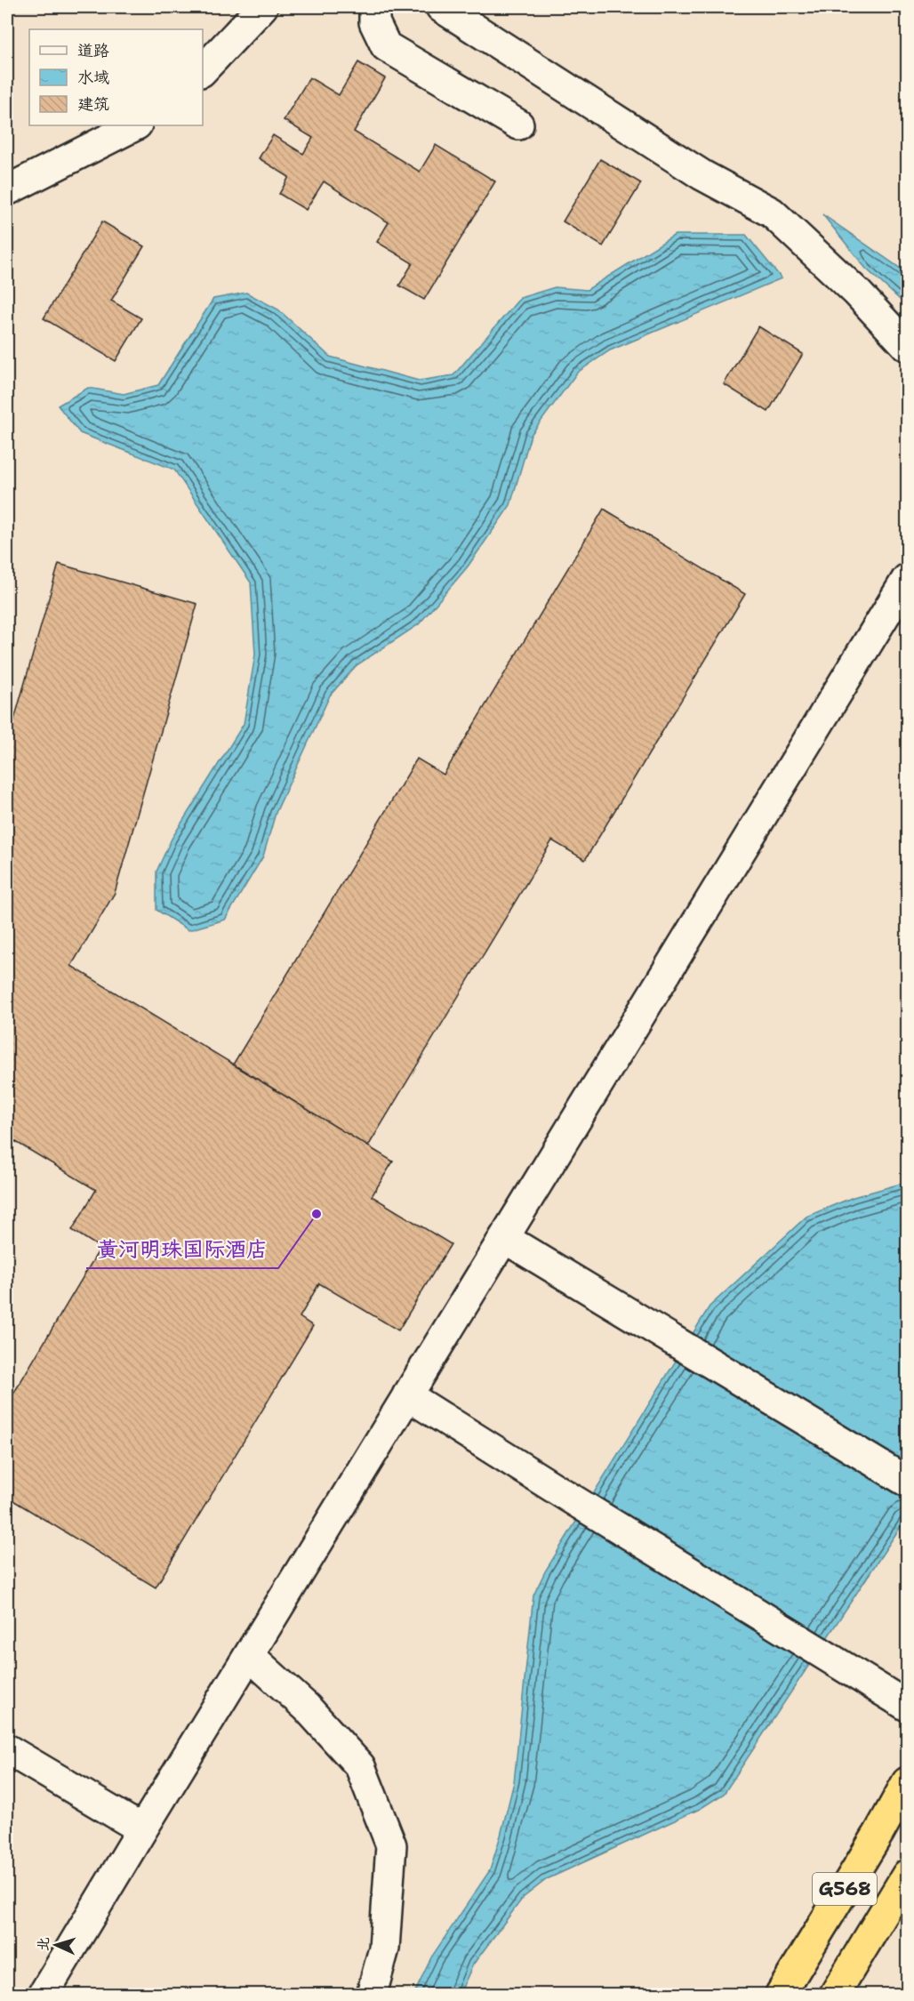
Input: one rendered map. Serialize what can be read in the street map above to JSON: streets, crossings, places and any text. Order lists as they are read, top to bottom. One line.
{"streets":{"highway":["G568"]},"places":["黄河明珠国际酒店"],"legend":["道路","水域","建筑"],"north":"left"}
